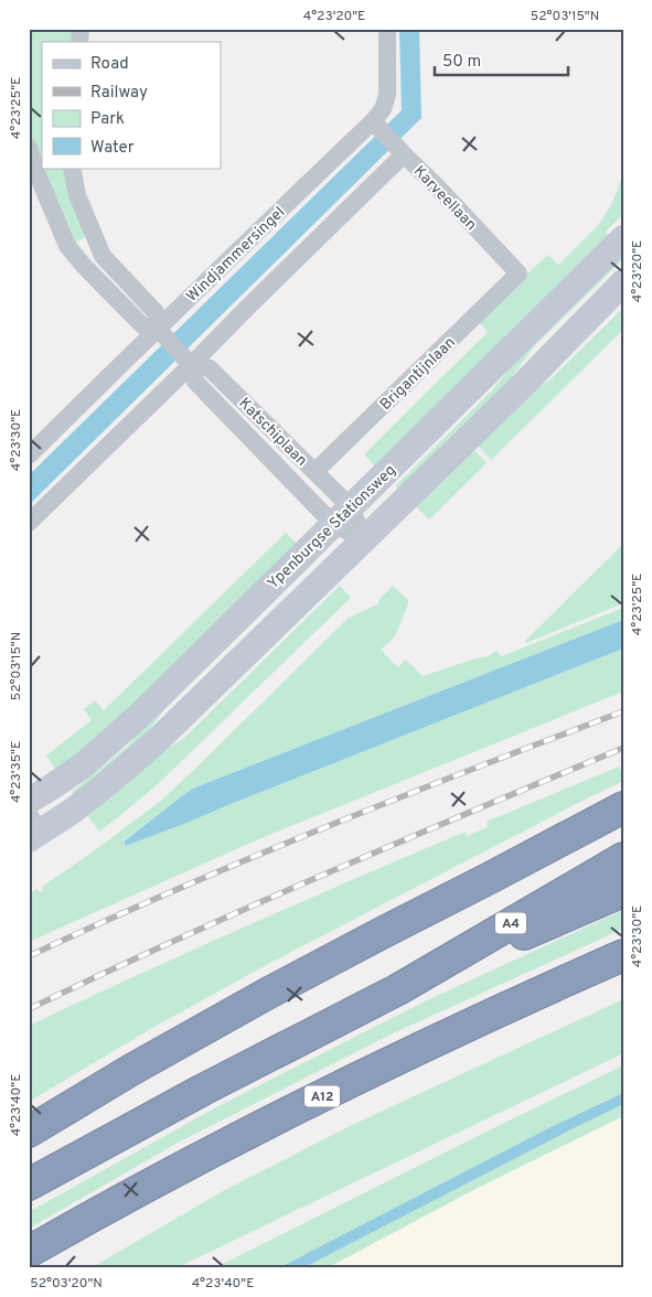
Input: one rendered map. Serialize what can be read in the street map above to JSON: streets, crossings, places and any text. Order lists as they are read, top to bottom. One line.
{"streets":{"highway":["A4","A12"],"main road":["Ypenburgse Stationsweg"],"street":["Karveellaan","Windjammersingel","Brigantijnlaan","Katschiplaan"]},"crossings":[["Karveellaan","Windjammersingel"],["Karveellaan","Brigantijnlaan"],["Windjammersingel","Katschiplaan"],["Brigantijnlaan","Katschiplaan"],["Katschiplaan","Ypenburgse Stationsweg"]],"legend":["Road","Railway","Park","Water"],"scale_bar":"50 m","coordinates":["4°23'20\"E","52°03'15\"N","4°23'25\"E","4°23'30\"E","4°23'35\"E","4°23'40\"E","52°03'20\"N"]}
